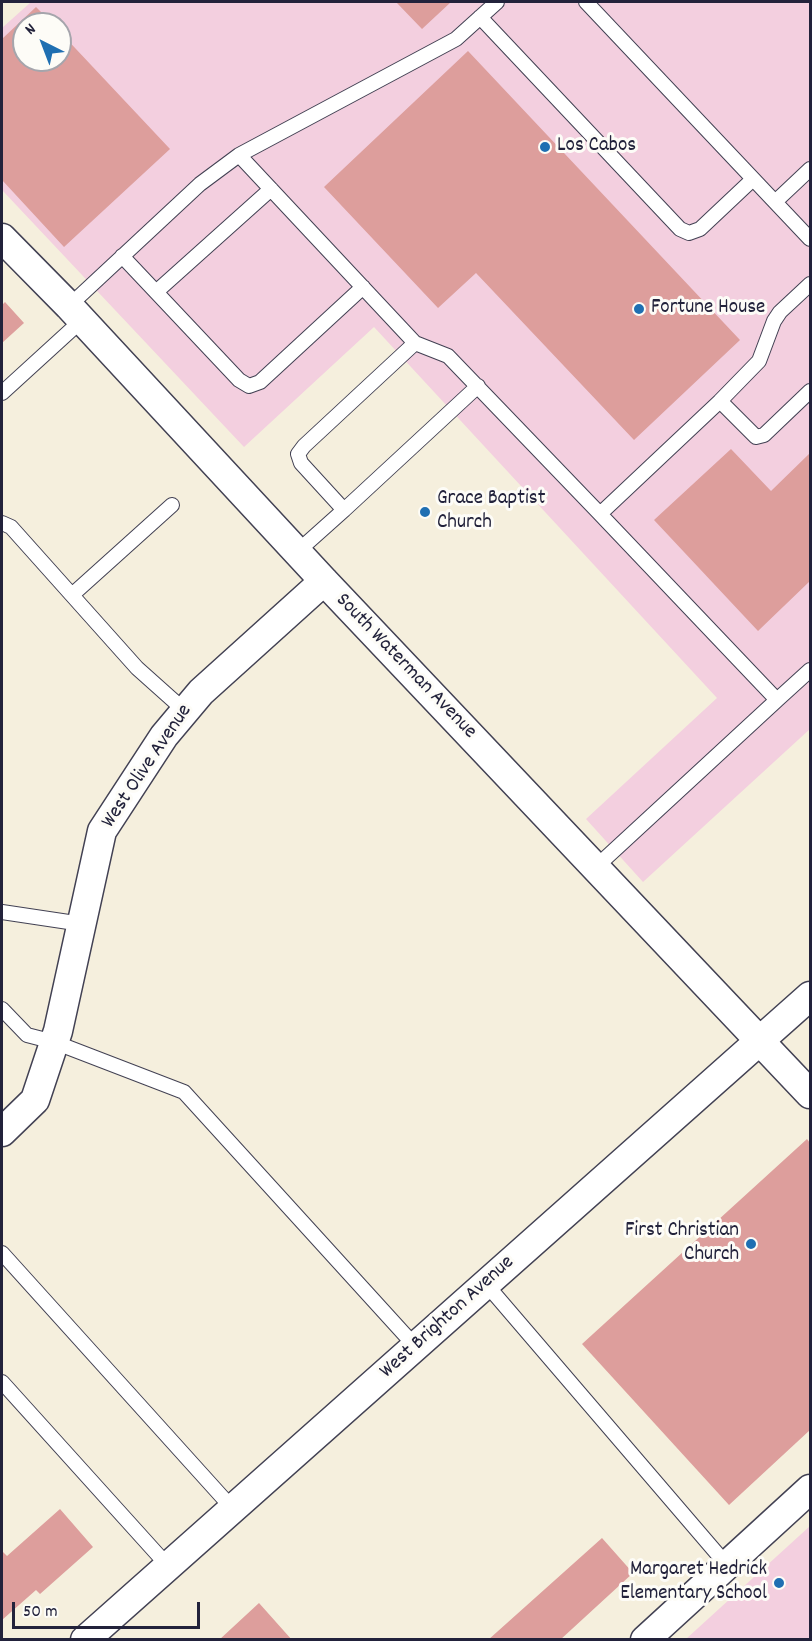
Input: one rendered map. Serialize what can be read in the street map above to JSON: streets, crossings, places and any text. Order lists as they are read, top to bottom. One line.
{"streets":{"street":["South Waterman Avenue","West Olive Avenue","West Brighton Avenue"]},"crossings":[["South Waterman Avenue","West Olive Avenue"],["South Waterman Avenue","West Brighton Avenue"]],"places":["Los Cabos","Fortune House","Grace Baptist Church","First Christian Church","Margaret Hedrick Elementary School"],"scale_bar":"50 m","north":"top left"}
